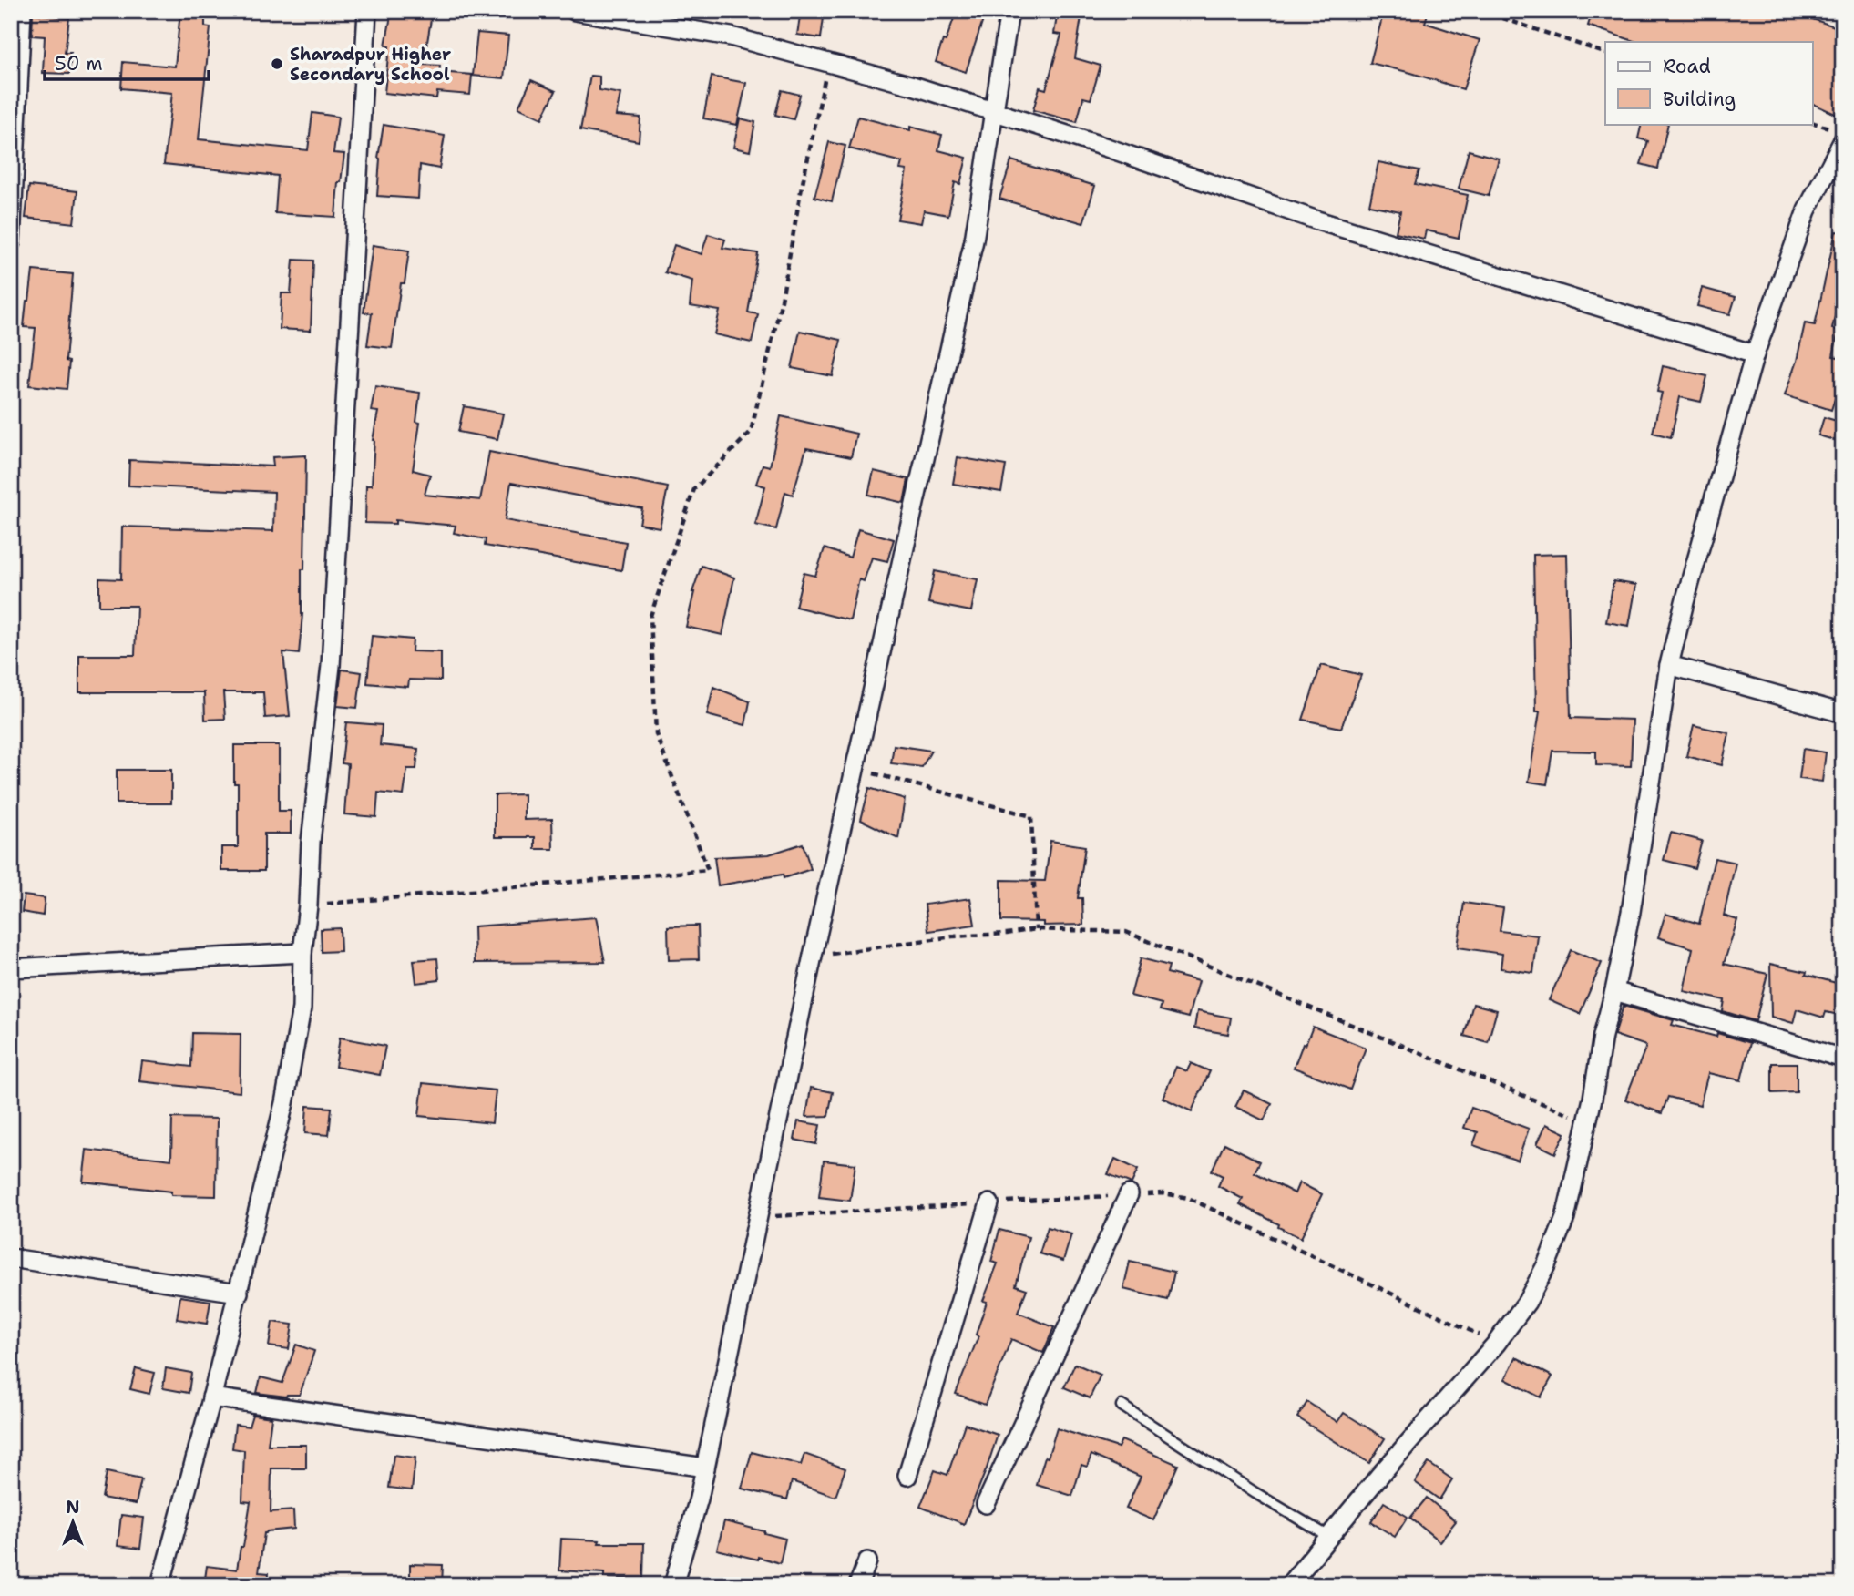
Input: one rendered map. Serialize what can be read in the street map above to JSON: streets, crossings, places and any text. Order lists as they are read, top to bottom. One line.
{"places":["Sharadpur Higher Secondary School"],"legend":["Road","Building"],"scale_bar":"50 m","north":"top"}
